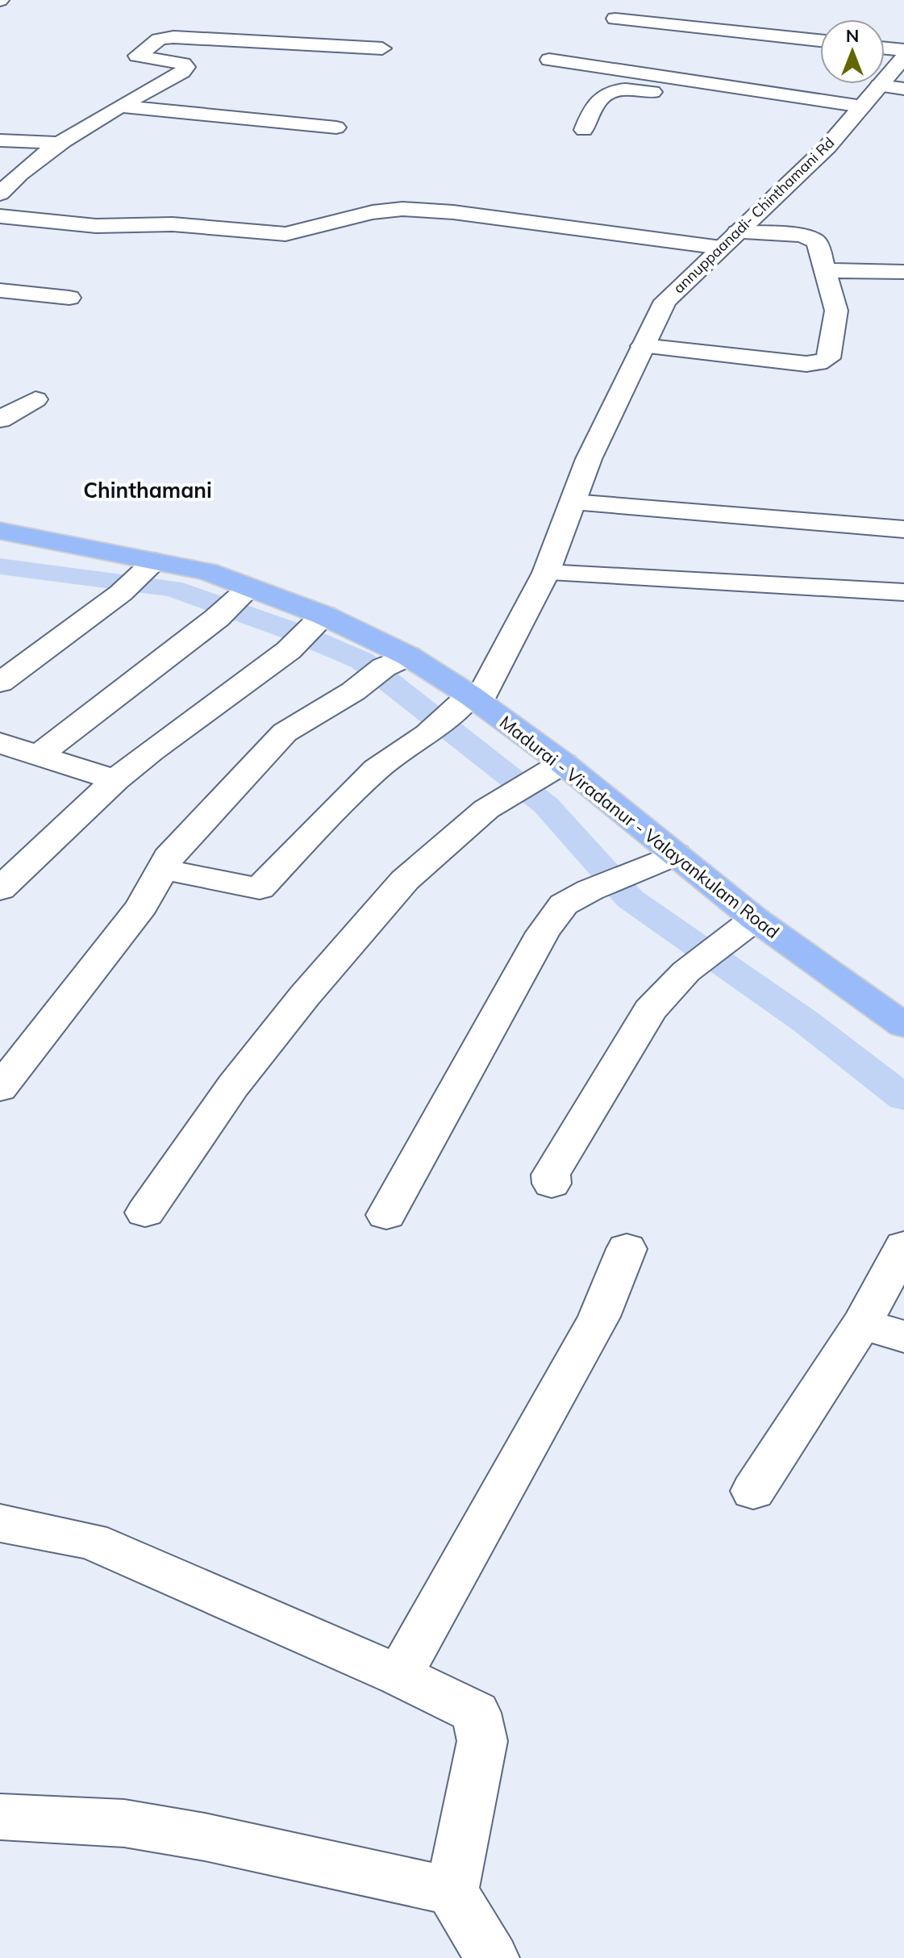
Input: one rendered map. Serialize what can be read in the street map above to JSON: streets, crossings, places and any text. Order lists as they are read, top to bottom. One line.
{"streets":{"main road":["Madurai - Viradanur - Valayankulam Road"],"street":["annuppaanadi- Chinthamani Rd"]},"crossings":[["annuppaanadi- Chinthamani Rd","Madurai - Viradanur - Valayankulam Road"]],"districts":["Chinthamani"],"north":"top"}
